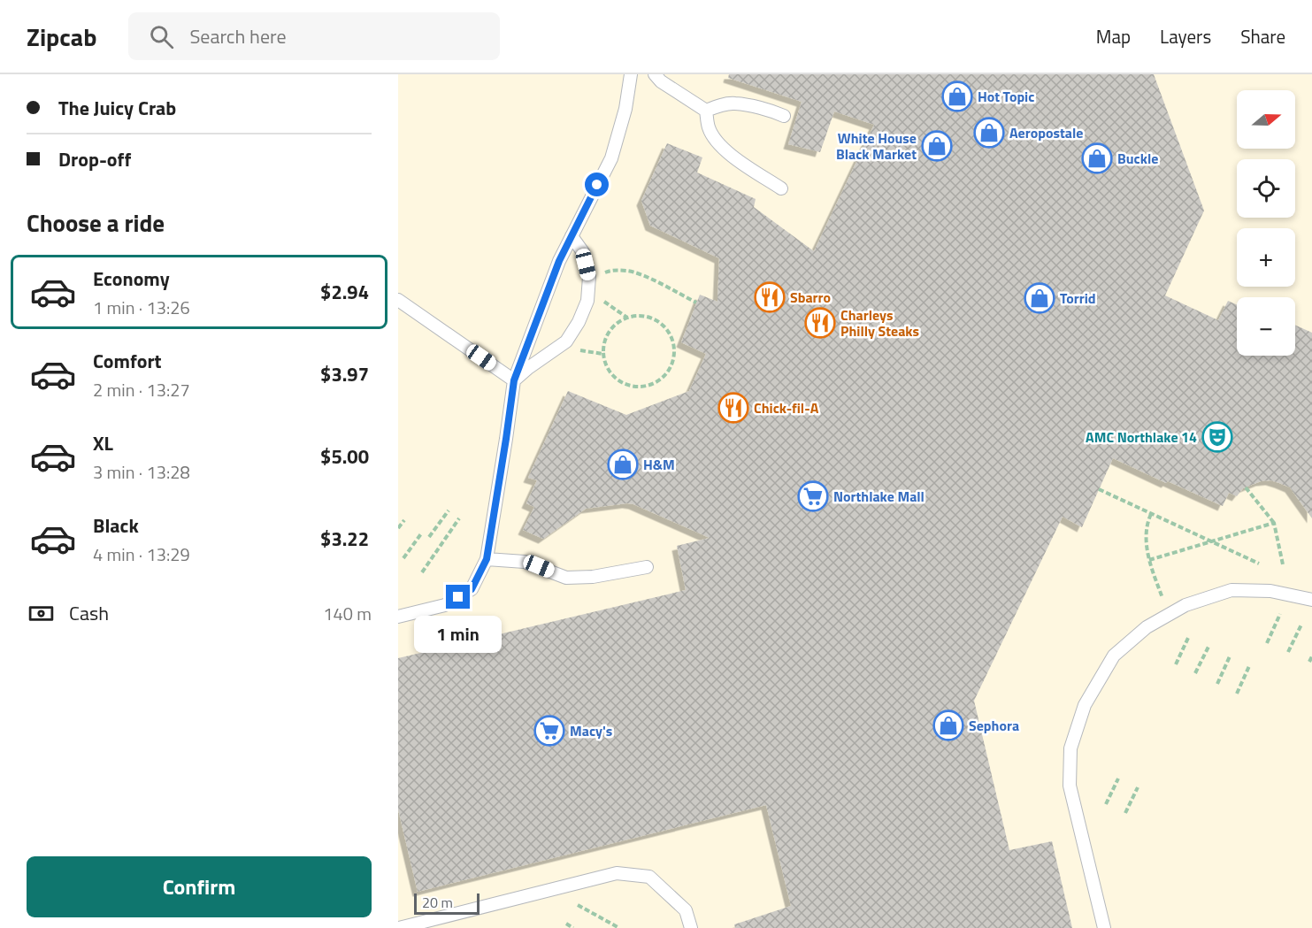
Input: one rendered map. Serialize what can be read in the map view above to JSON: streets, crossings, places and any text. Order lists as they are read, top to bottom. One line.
{"places":{"shop":["Hot Topic","Aeropostale","White House Black Market","Buckle","Torrid","H&M","Sephora"],"restaurant":["Sbarro","Charleys Philly Steaks","Chick-fil-A"],"theatre":["AMC Northlake 14"],"supermarket":["Northlake Mall","Macy's"]},"scale_bar":"20 m","north":"right","page":{"header":"Zipcab","search":"Search here","nav":["Map","Layers","Share"],"banner":["The Juicy Crab","Drop-off"],"map_buttons":["+","−"],"heading":"Choose a ride","list":[{"name":"Economy","note":"1 min · 13:26","value":"$2.94"},{"name":"Comfort","note":"2 min · 13:27","value":"$3.97"},{"name":"XL","note":"3 min · 13:28","value":"$5.00"},{"name":"Black","note":"4 min · 13:29","value":"$3.22"}],"pay":["Cash","140 m"],"bubble":"1 min","buttons":"Confirm","scale":"20 m"}}
